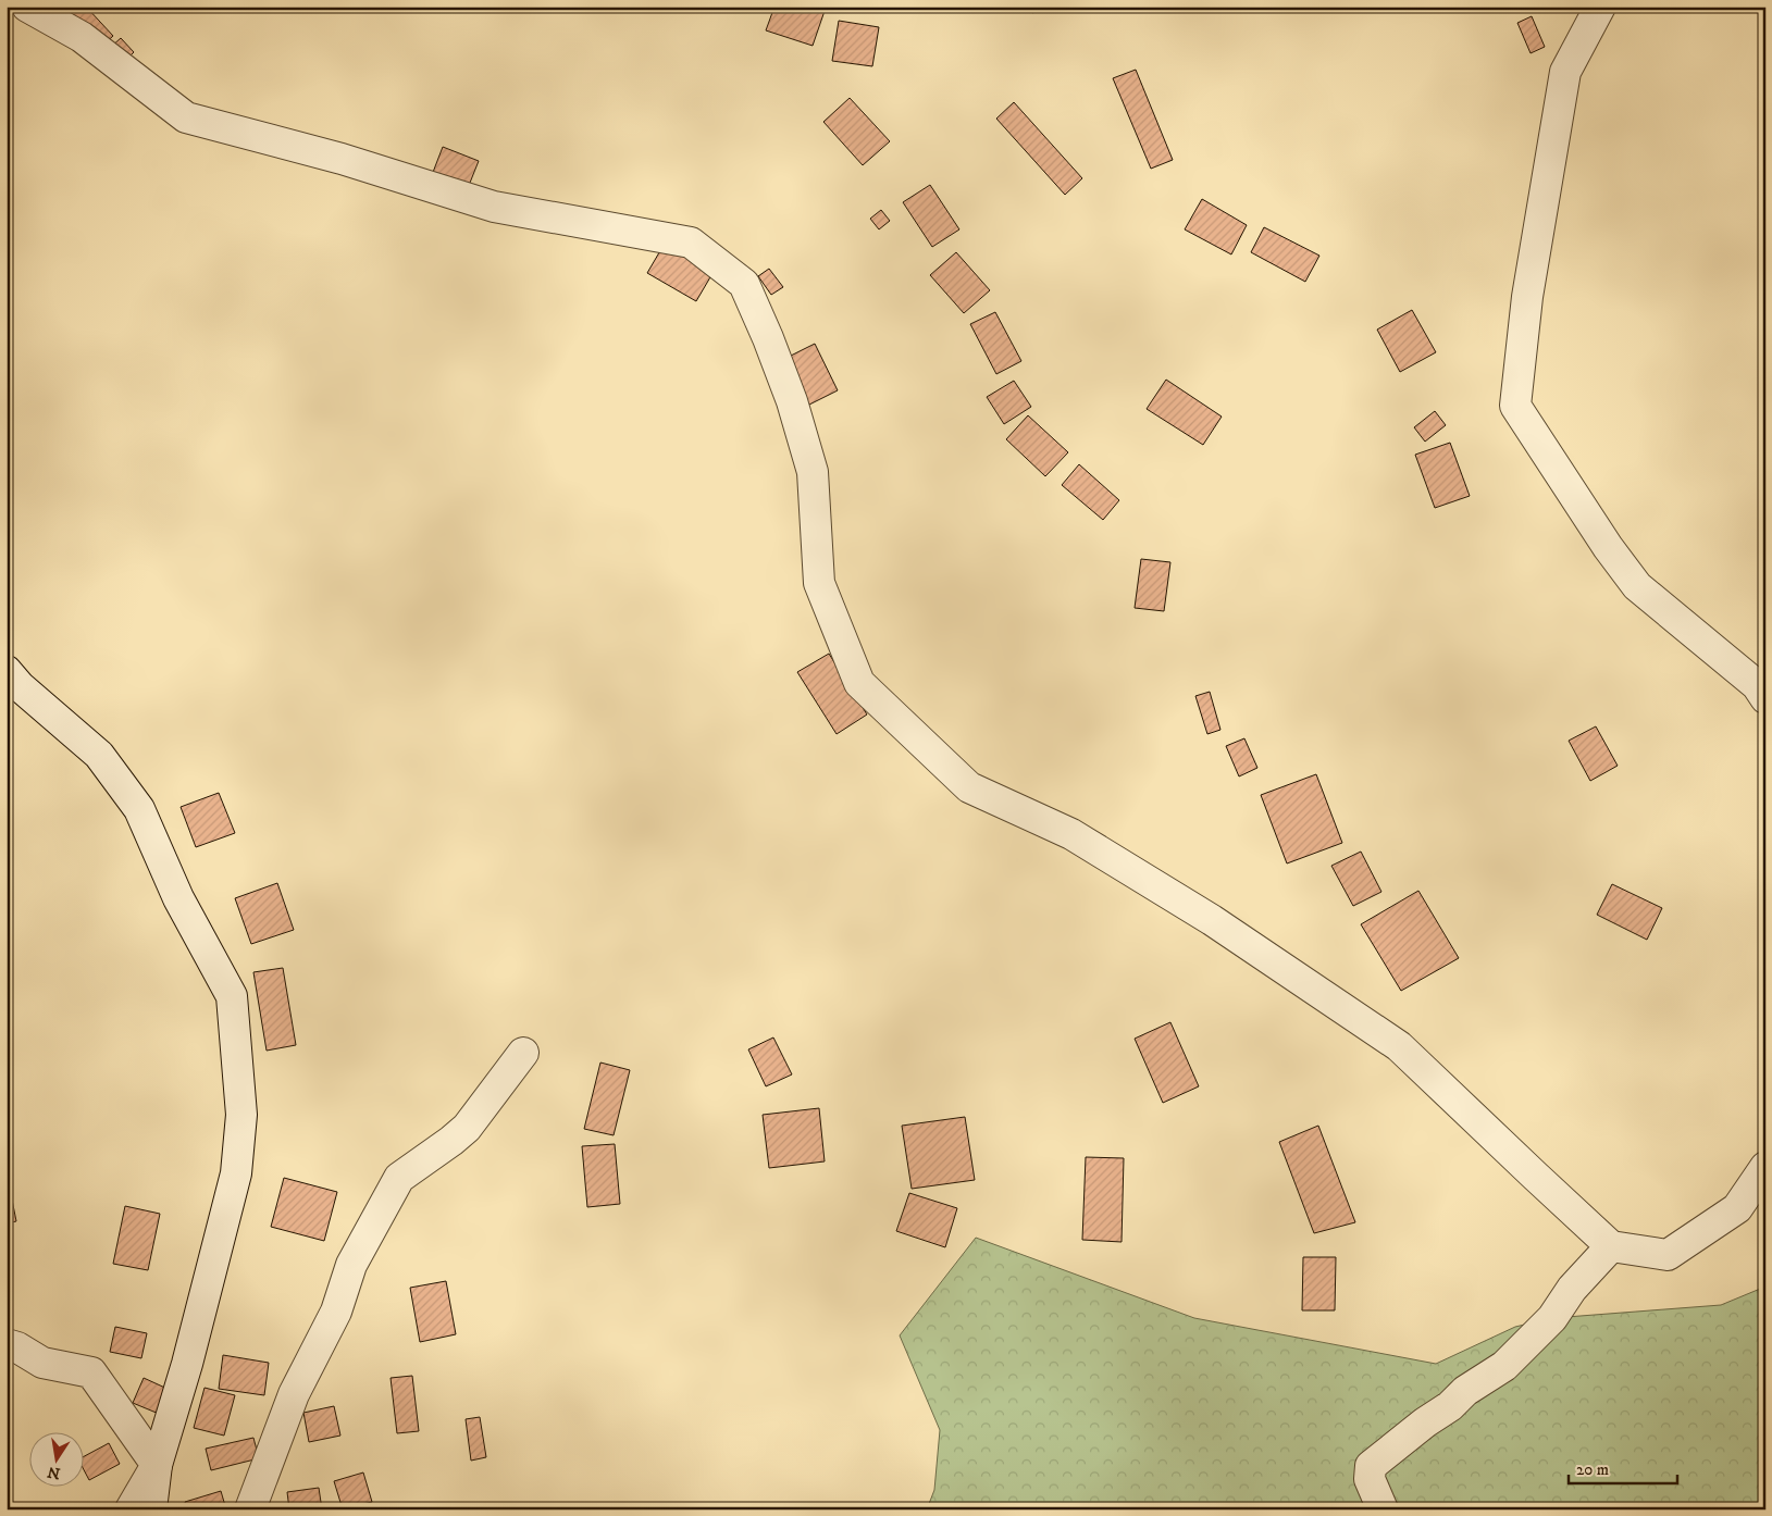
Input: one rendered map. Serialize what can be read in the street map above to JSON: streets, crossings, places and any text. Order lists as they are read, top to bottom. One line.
{"scale_bar":"20 m","north":"bottom"}
